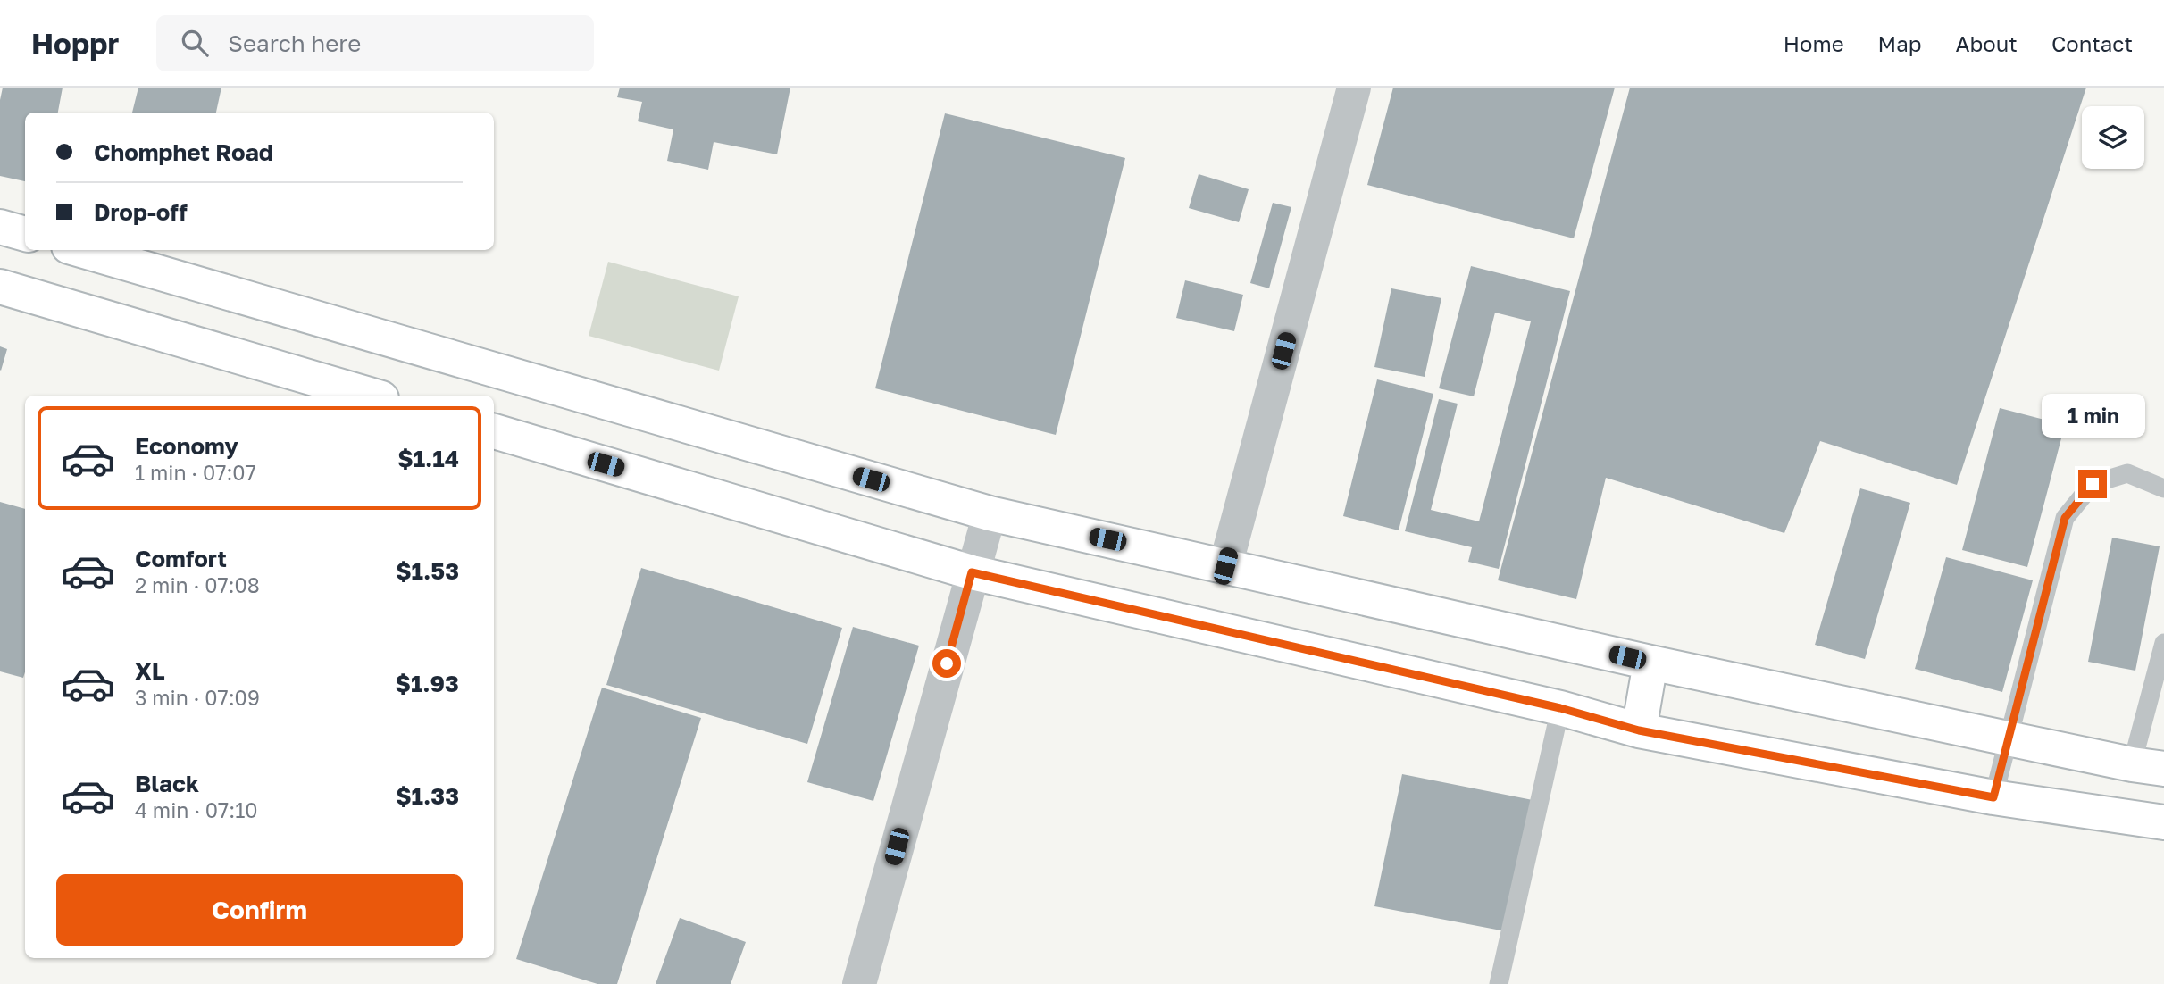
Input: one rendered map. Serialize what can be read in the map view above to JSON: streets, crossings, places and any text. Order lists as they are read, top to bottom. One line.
{"page":{"header":"Hoppr","search":"Search here","nav":["Home","Map","About","Contact"],"banner":["Chomphet Road","Drop-off"],"bubble":"1 min","list":[{"name":"Economy","note":"1 min · 07:07","value":"$1.14"},{"name":"Comfort","note":"2 min · 07:08","value":"$1.53"},{"name":"XL","note":"3 min · 07:09","value":"$1.93"},{"name":"Black","note":"4 min · 07:10","value":"$1.33"}],"buttons":"Confirm"}}
